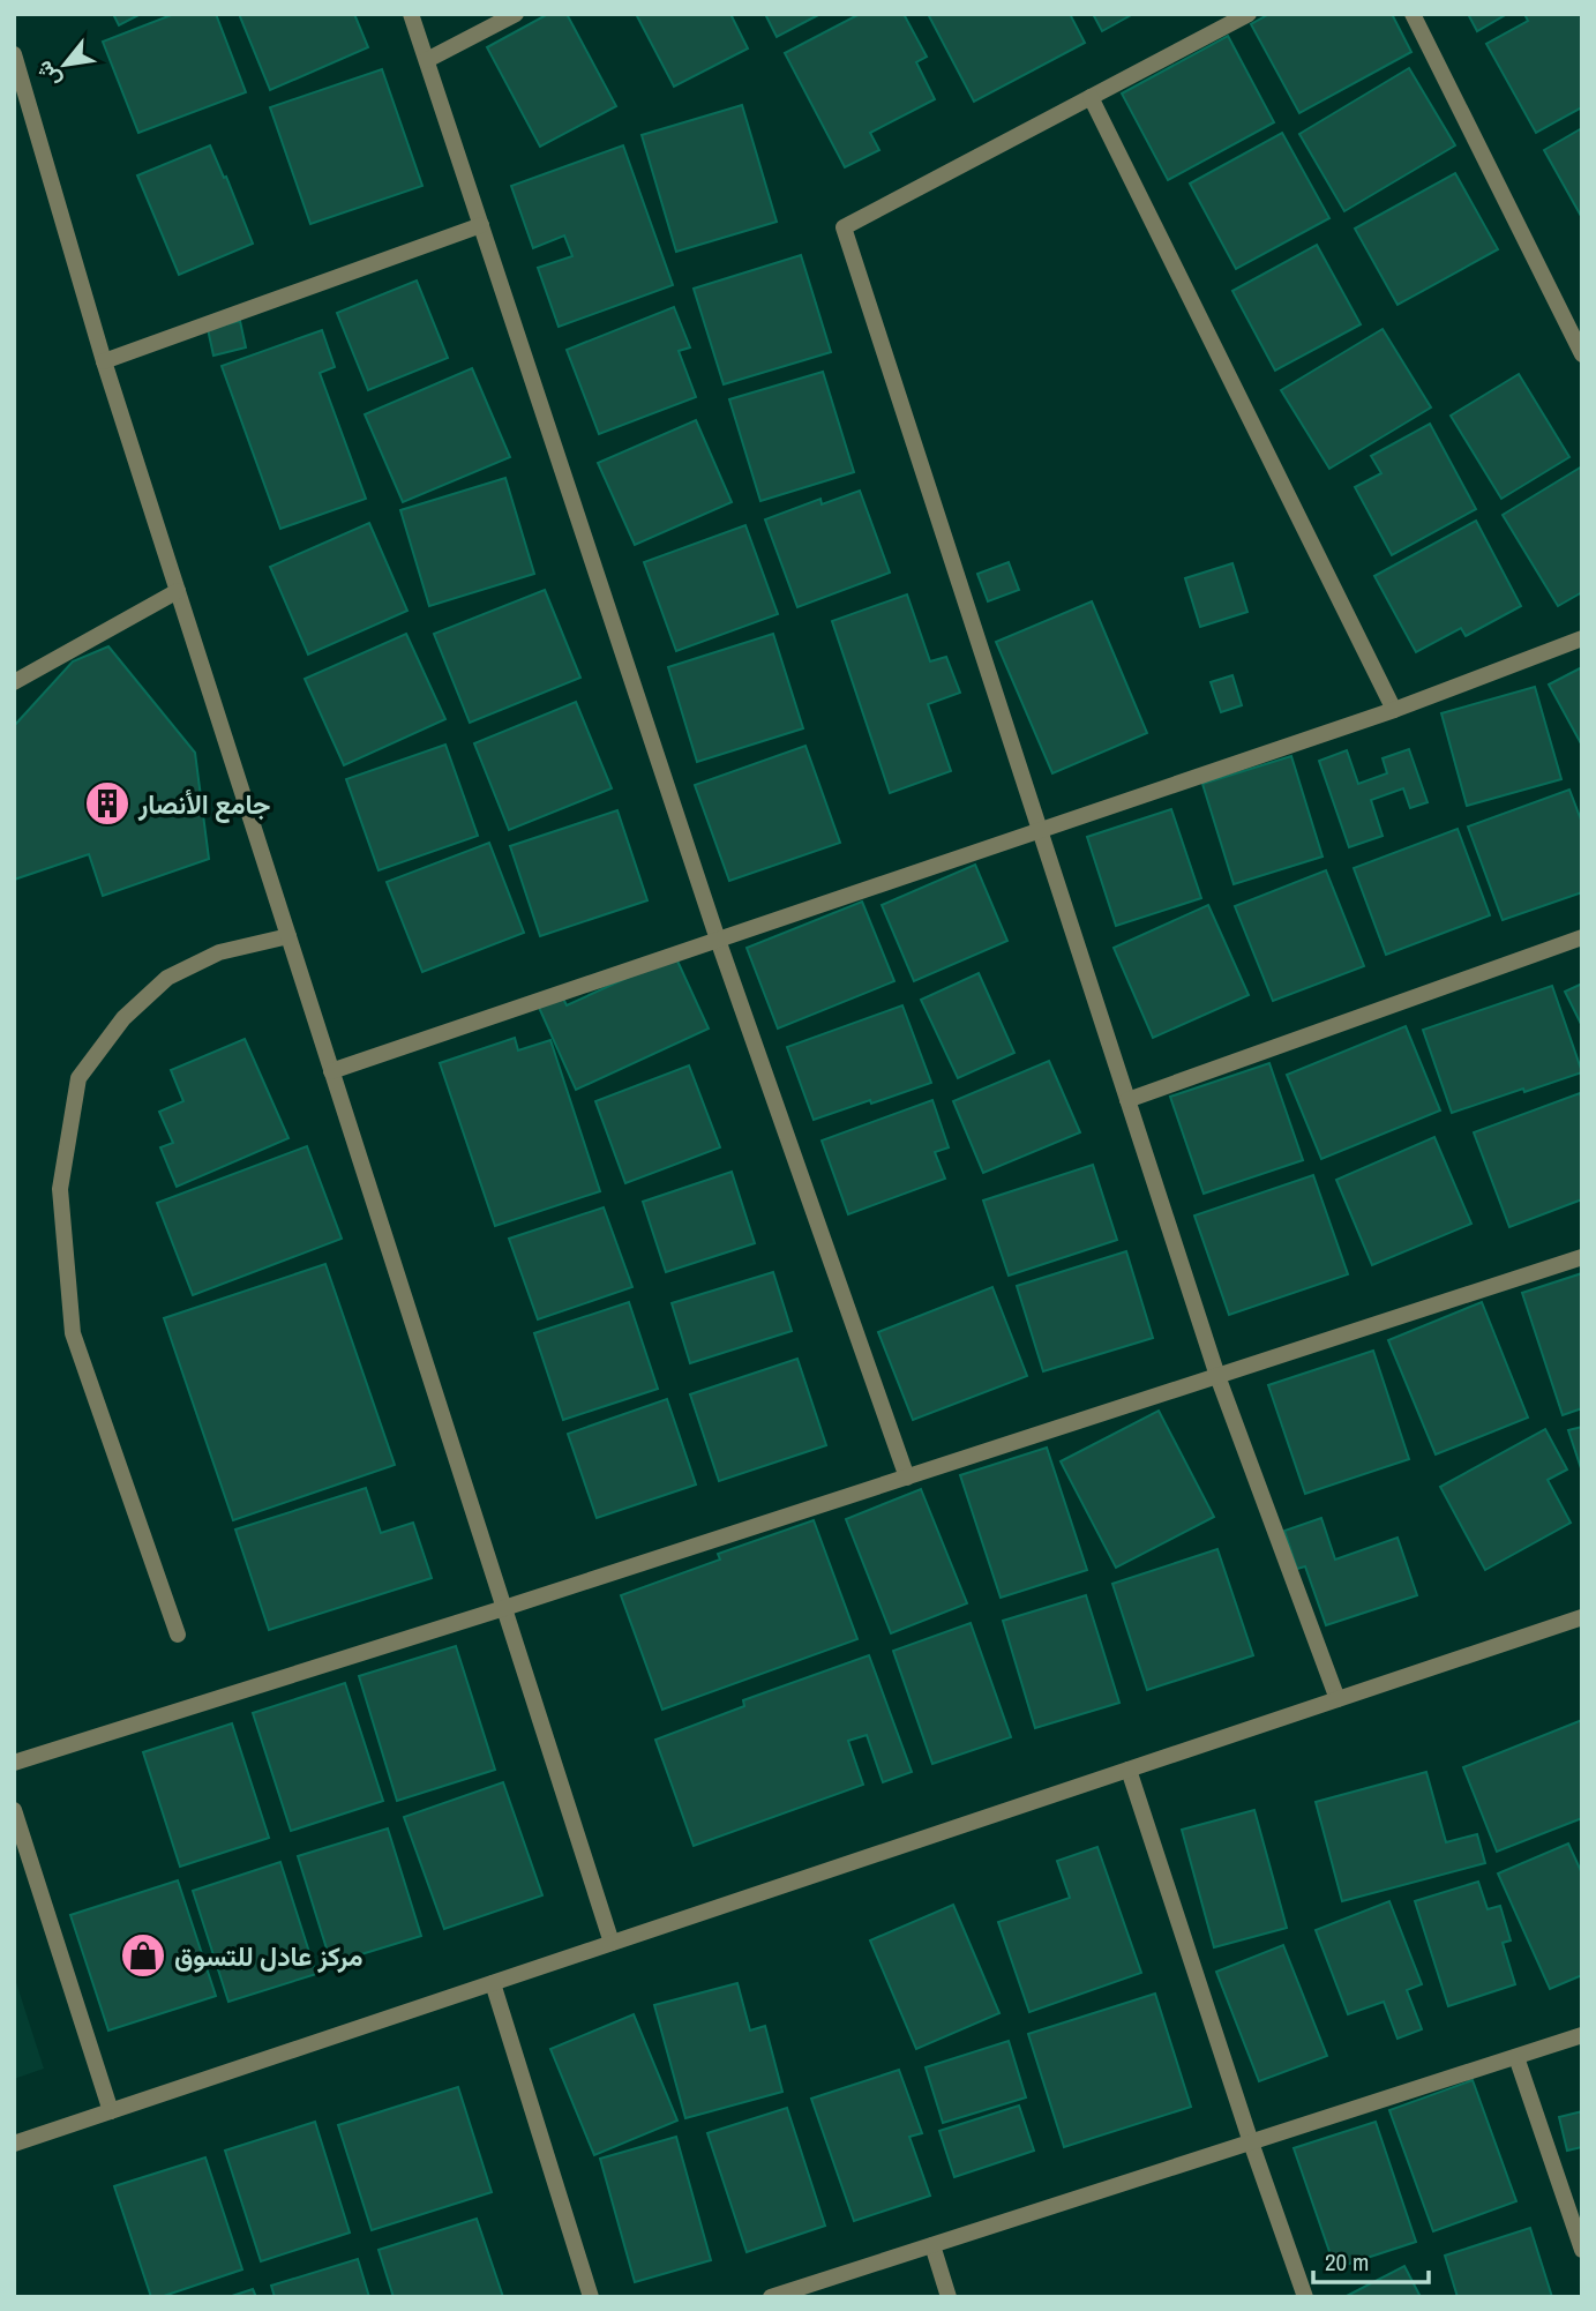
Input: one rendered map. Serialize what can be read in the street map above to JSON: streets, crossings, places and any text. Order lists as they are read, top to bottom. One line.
{"places":{"building":["جامع الأنصار"],"shop":["مركز عادل للتسوق"]},"scale_bar":"20 m","north":"bottom left"}
